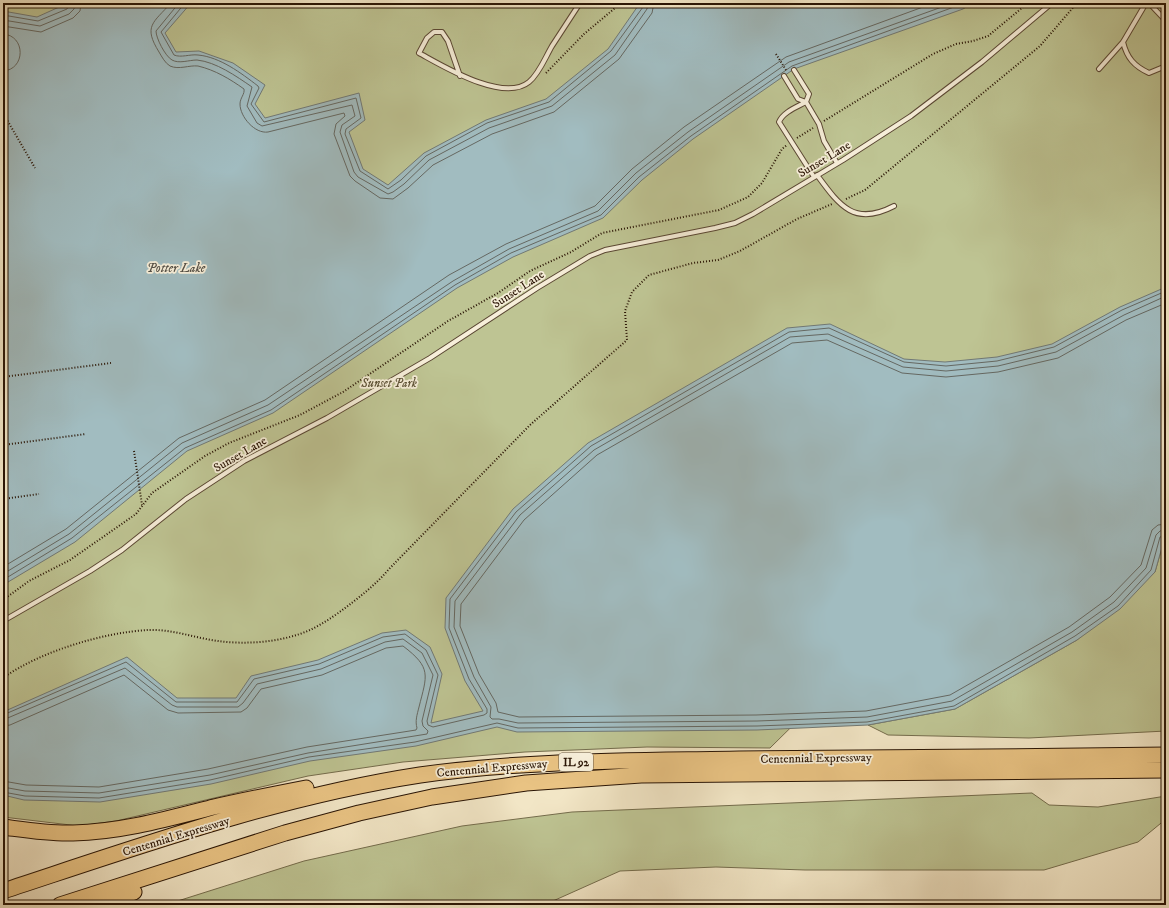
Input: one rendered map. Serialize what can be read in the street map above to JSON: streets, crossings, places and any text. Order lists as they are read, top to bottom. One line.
{"streets":{"highway":["Centennial Expressway","IL 92"],"lane":["Sunset Lane"]},"water":["Potter Lake"],"parks":["Sunset Park"]}
